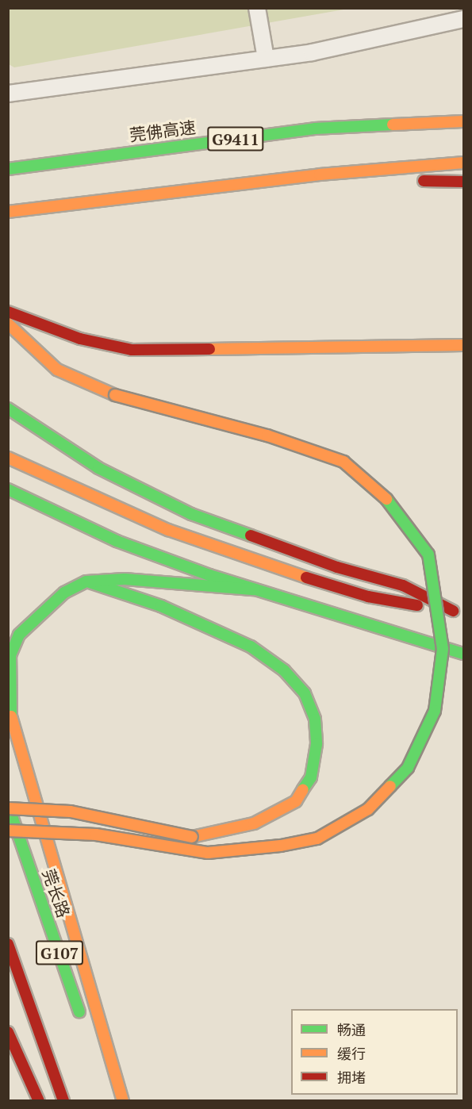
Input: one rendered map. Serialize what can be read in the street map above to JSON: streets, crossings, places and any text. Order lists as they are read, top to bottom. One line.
{"streets":{"main road":["莞佛高速","G9411","莞长路","G107"]},"legend":["畅通","缓行","拥堵"]}
